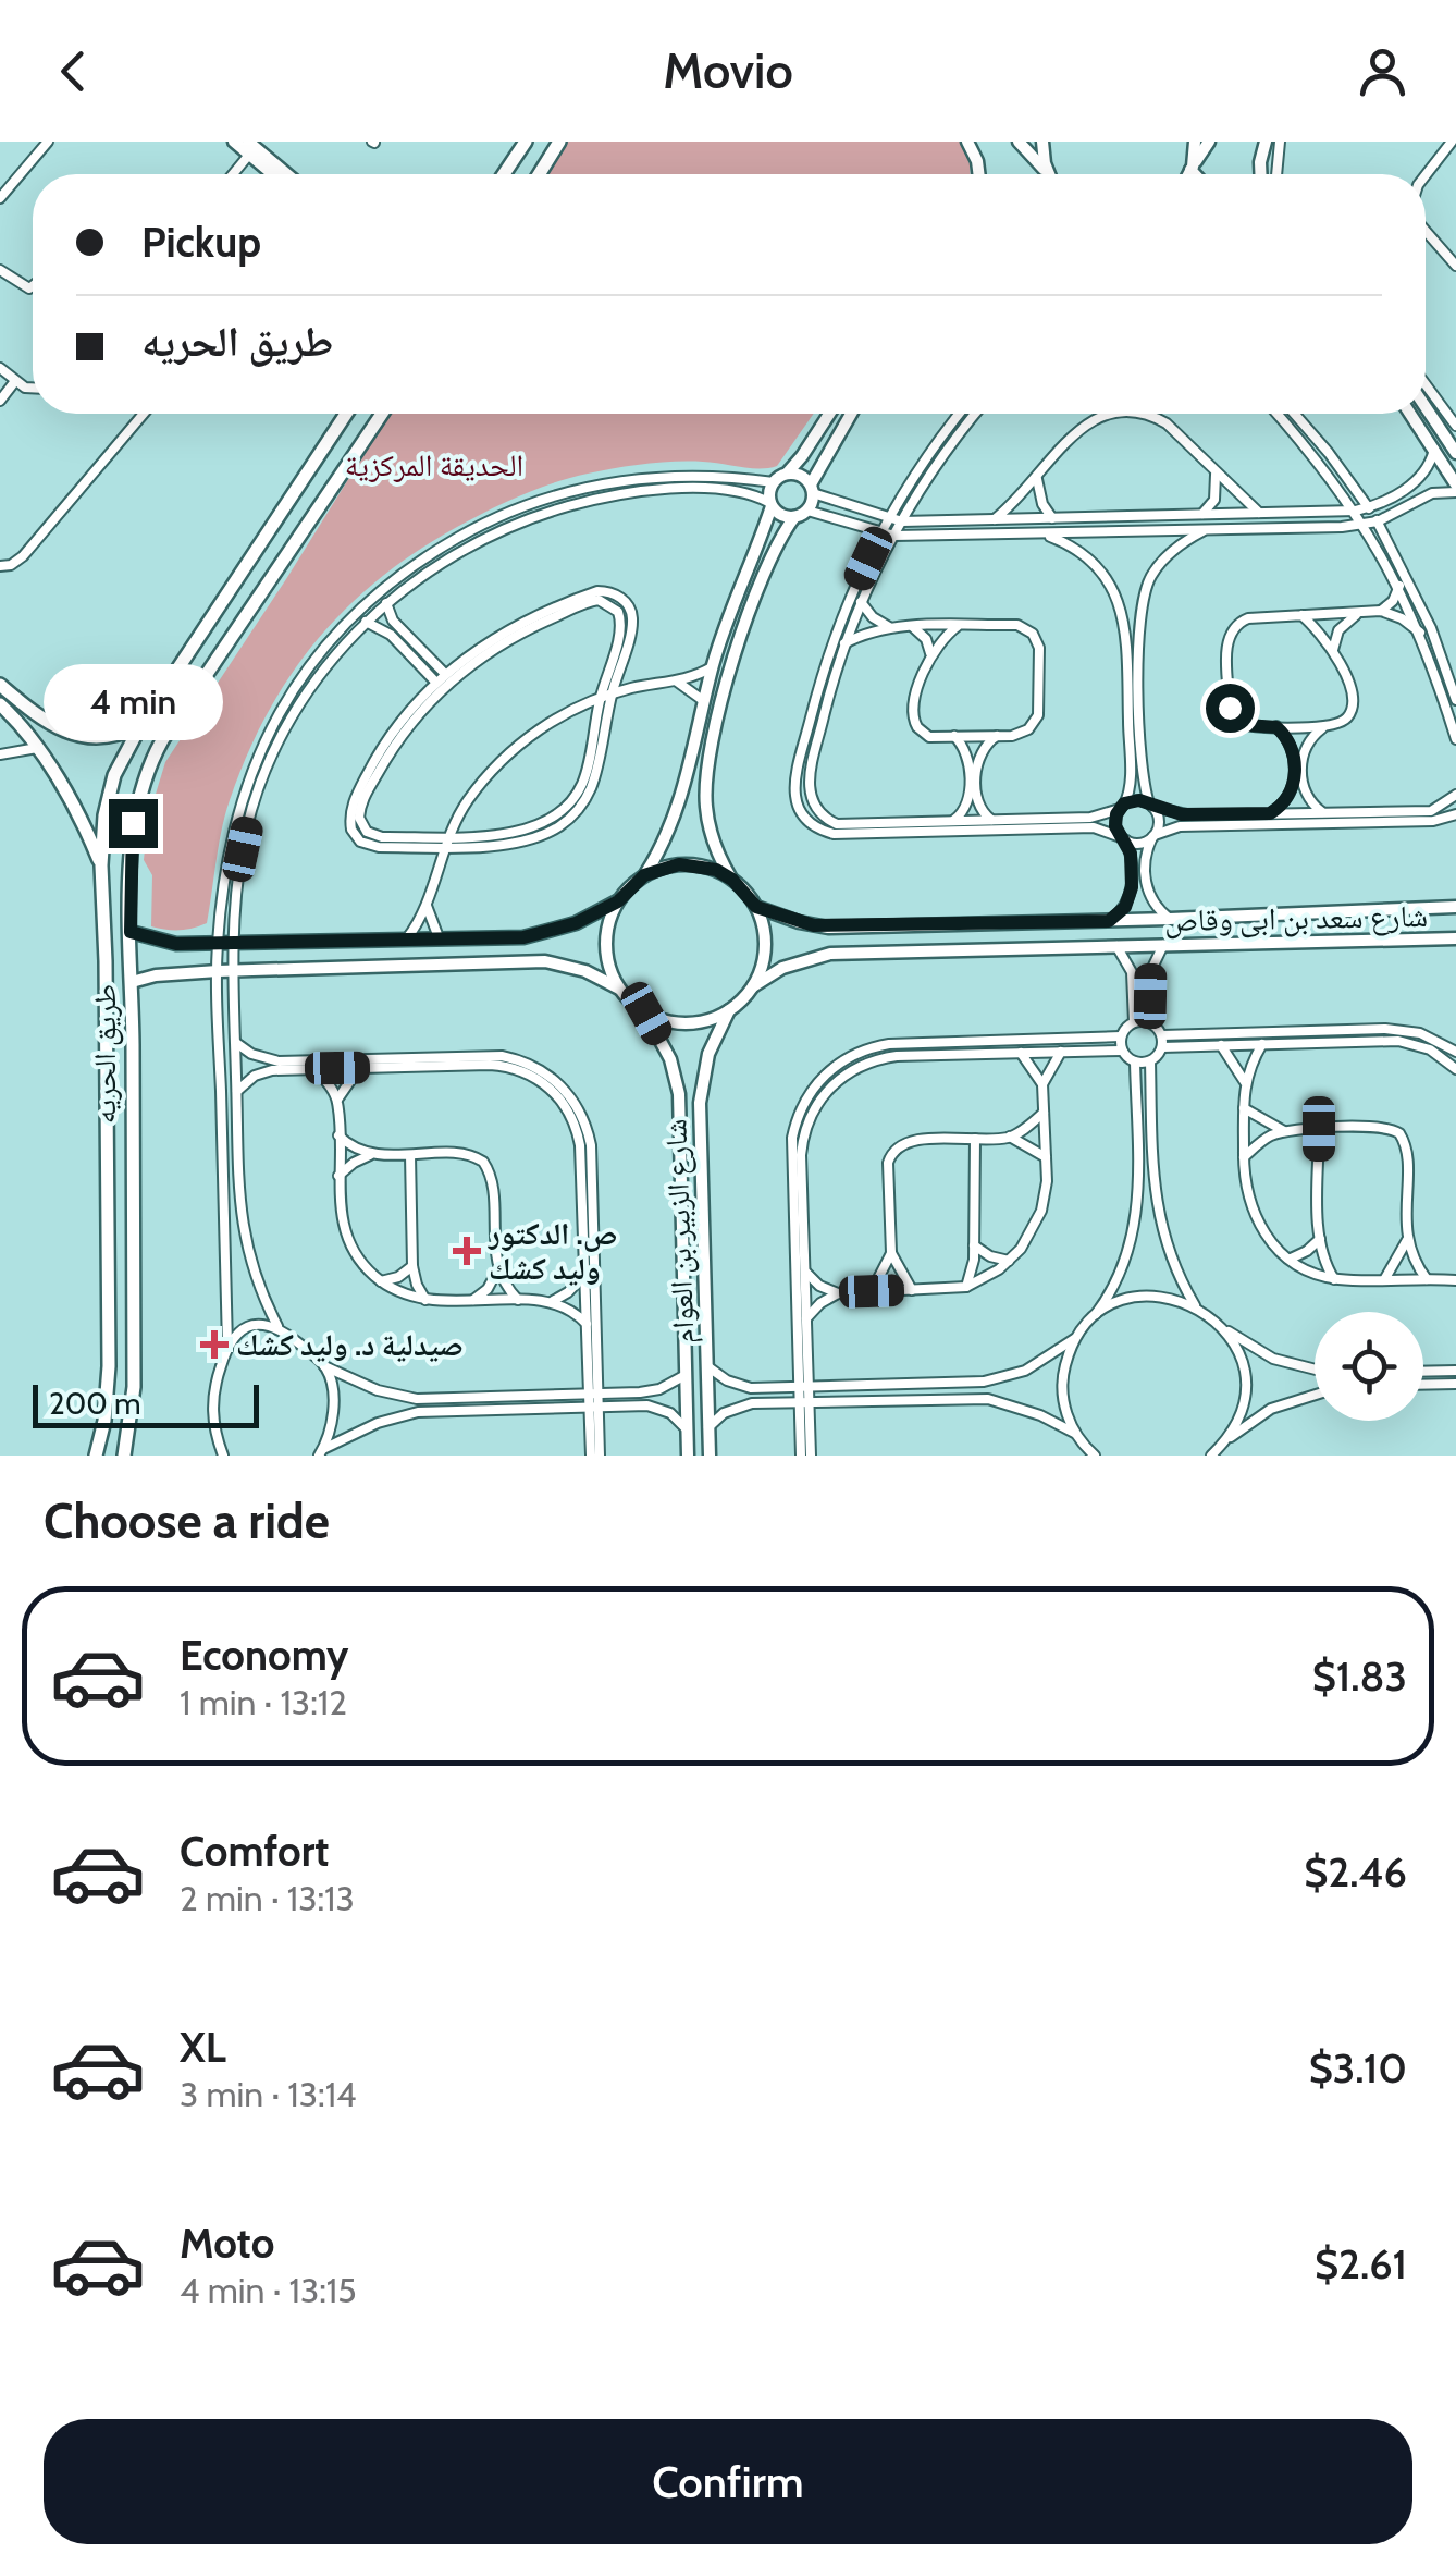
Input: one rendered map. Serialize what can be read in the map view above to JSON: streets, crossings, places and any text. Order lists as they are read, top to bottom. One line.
{"streets":{"main road":["طريق الحريه"],"street":["شارع سعد بن ابى وقاص","شارع الزبير بن العوام"]},"crossings":[["شارع سعد بن ابى وقاص","شارع الزبير بن العوام"]],"parks":["الحديقة المركزية"],"places":{"health":["ص. الدكتور وليد كشك","صيدلية د. وليد كشك"]},"scale_bar":"200 m","page":{"header":"Movio","banner":["Pickup","طريق الحريه"],"bubble":"4 min","scale":"200 m","heading":"Choose a ride","list":[{"name":"Economy","note":"1 min · 13:12","value":"$1.83"},{"name":"Comfort","note":"2 min · 13:13","value":"$2.46"},{"name":"XL","note":"3 min · 13:14","value":"$3.10"},{"name":"Moto","note":"4 min · 13:15","value":"$2.61"}],"buttons":"Confirm"}}
